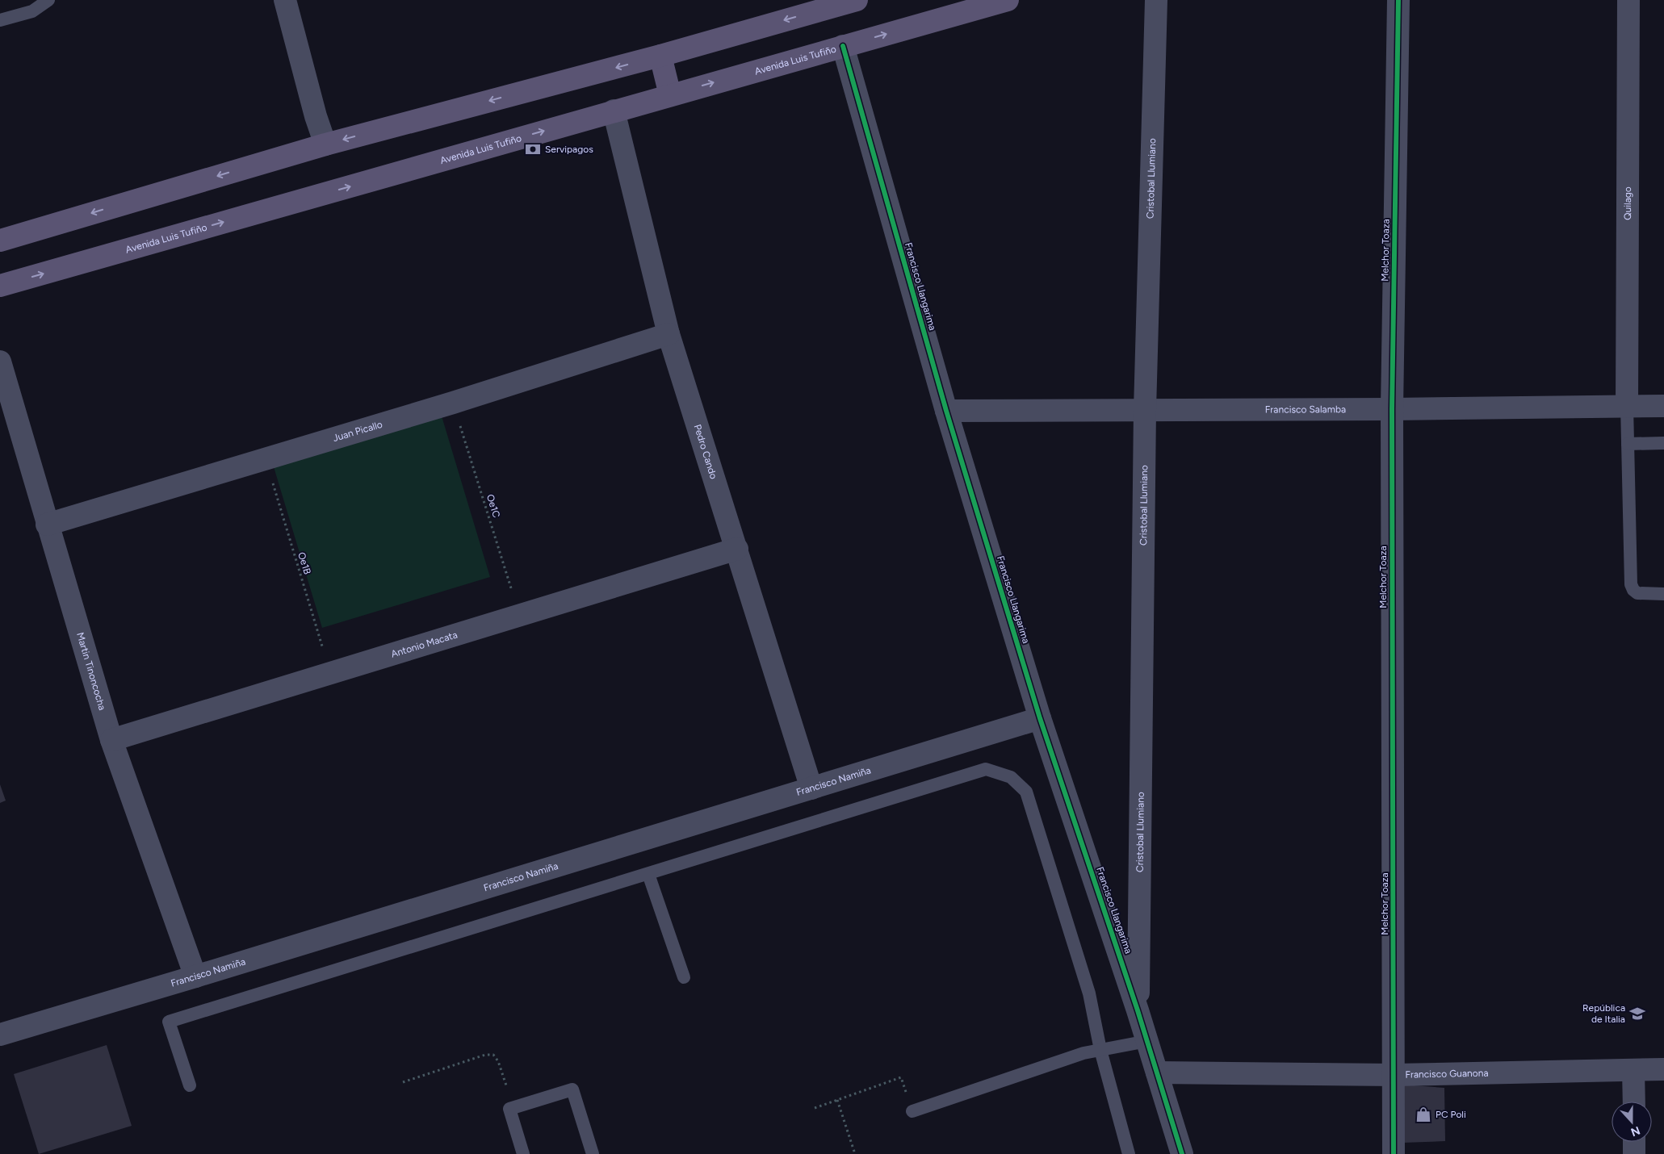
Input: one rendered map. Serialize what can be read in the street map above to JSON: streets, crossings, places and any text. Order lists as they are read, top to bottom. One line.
{"streets":{"main road":["Avenida Luis Tufiño"],"street":["Cristobal Llumiano","Quilago","Melchor Toaza","Francisco Llangarima","Francisco Salamba","Juan Picallo","Pedro Cando","Antonio Macata","Martin Tinoncocha","Francisco Namiña","Francisco Guanona"],"path":["Oe1C","Oe1B"]},"crossings":[["Avenida Luis Tufiño","Francisco Llangarima"],["Avenida Luis Tufiño","Pedro Cando"],["Cristobal Llumiano","Francisco Llangarima"],["Cristobal Llumiano","Francisco Salamba"],["Quilago","Francisco Salamba"],["Melchor Toaza","Francisco Salamba"],["Melchor Toaza","Francisco Guanona"],["Francisco Llangarima","Francisco Salamba"],["Francisco Llangarima","Francisco Namiña"],["Francisco Llangarima","Francisco Guanona"],["Juan Picallo","Pedro Cando"],["Juan Picallo","Oe1C"],["Juan Picallo","Oe1B"],["Juan Picallo","Martin Tinoncocha"],["Pedro Cando","Antonio Macata"],["Pedro Cando","Francisco Namiña"],["Oe1C","Antonio Macata"],["Oe1B","Antonio Macata"],["Antonio Macata","Martin Tinoncocha"],["Martin Tinoncocha","Francisco Namiña"]],"places":{"bank":["Servipagos"],"school or university":["República de Italia"],"shop":["PC Poli"]},"north":"bottom"}
